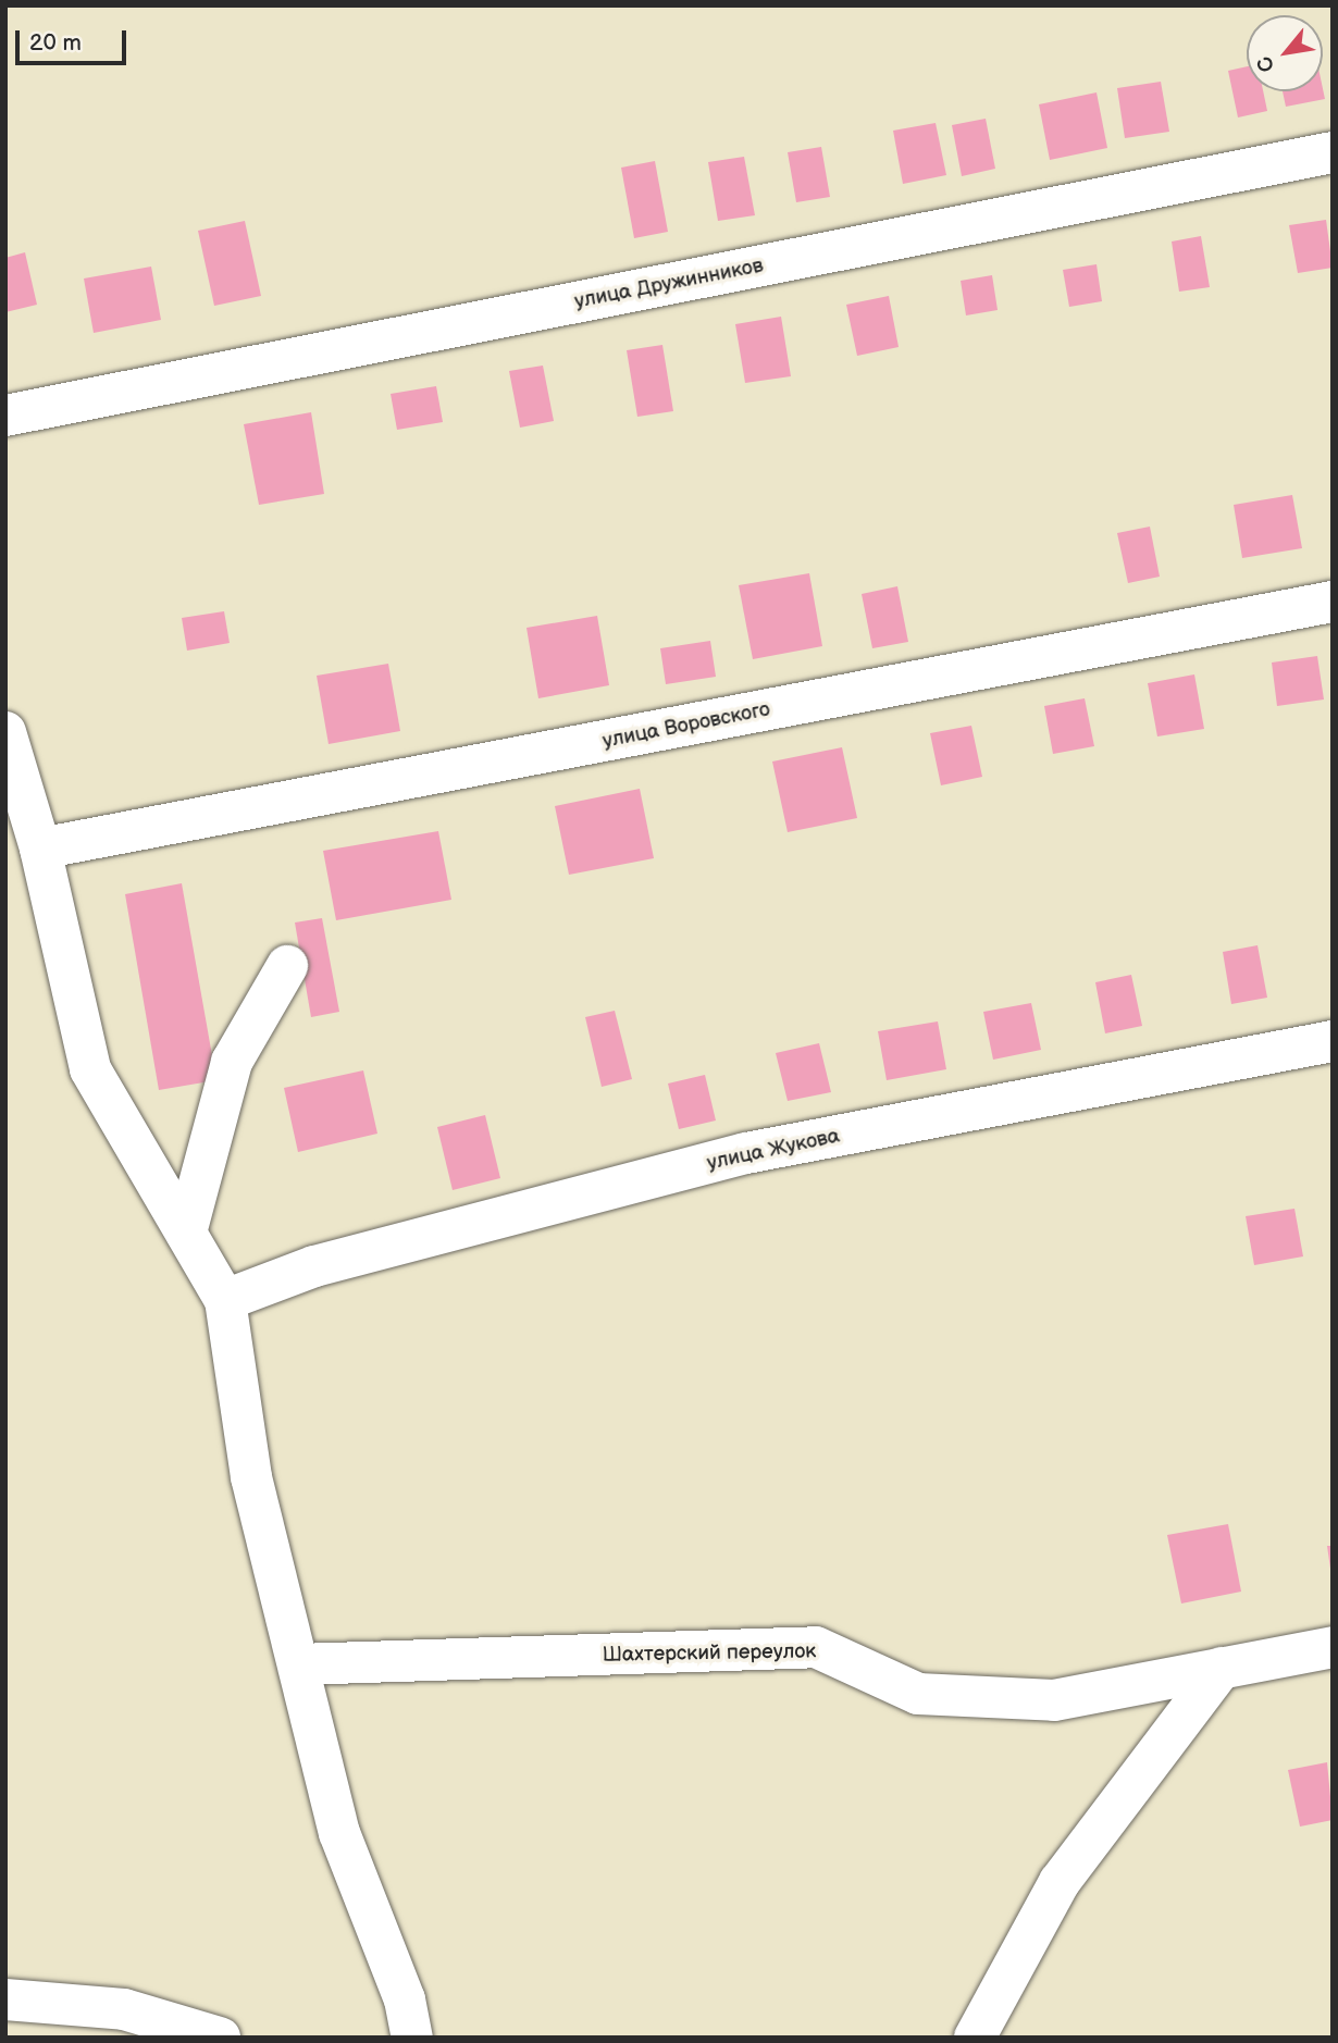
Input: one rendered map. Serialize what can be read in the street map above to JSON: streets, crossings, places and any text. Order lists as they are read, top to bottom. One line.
{"streets":{"street":["улица Дружинников","улица Воровского","улица Жукова","Шахтерский переулок"]},"scale_bar":"20 m","north":"bottom left"}
